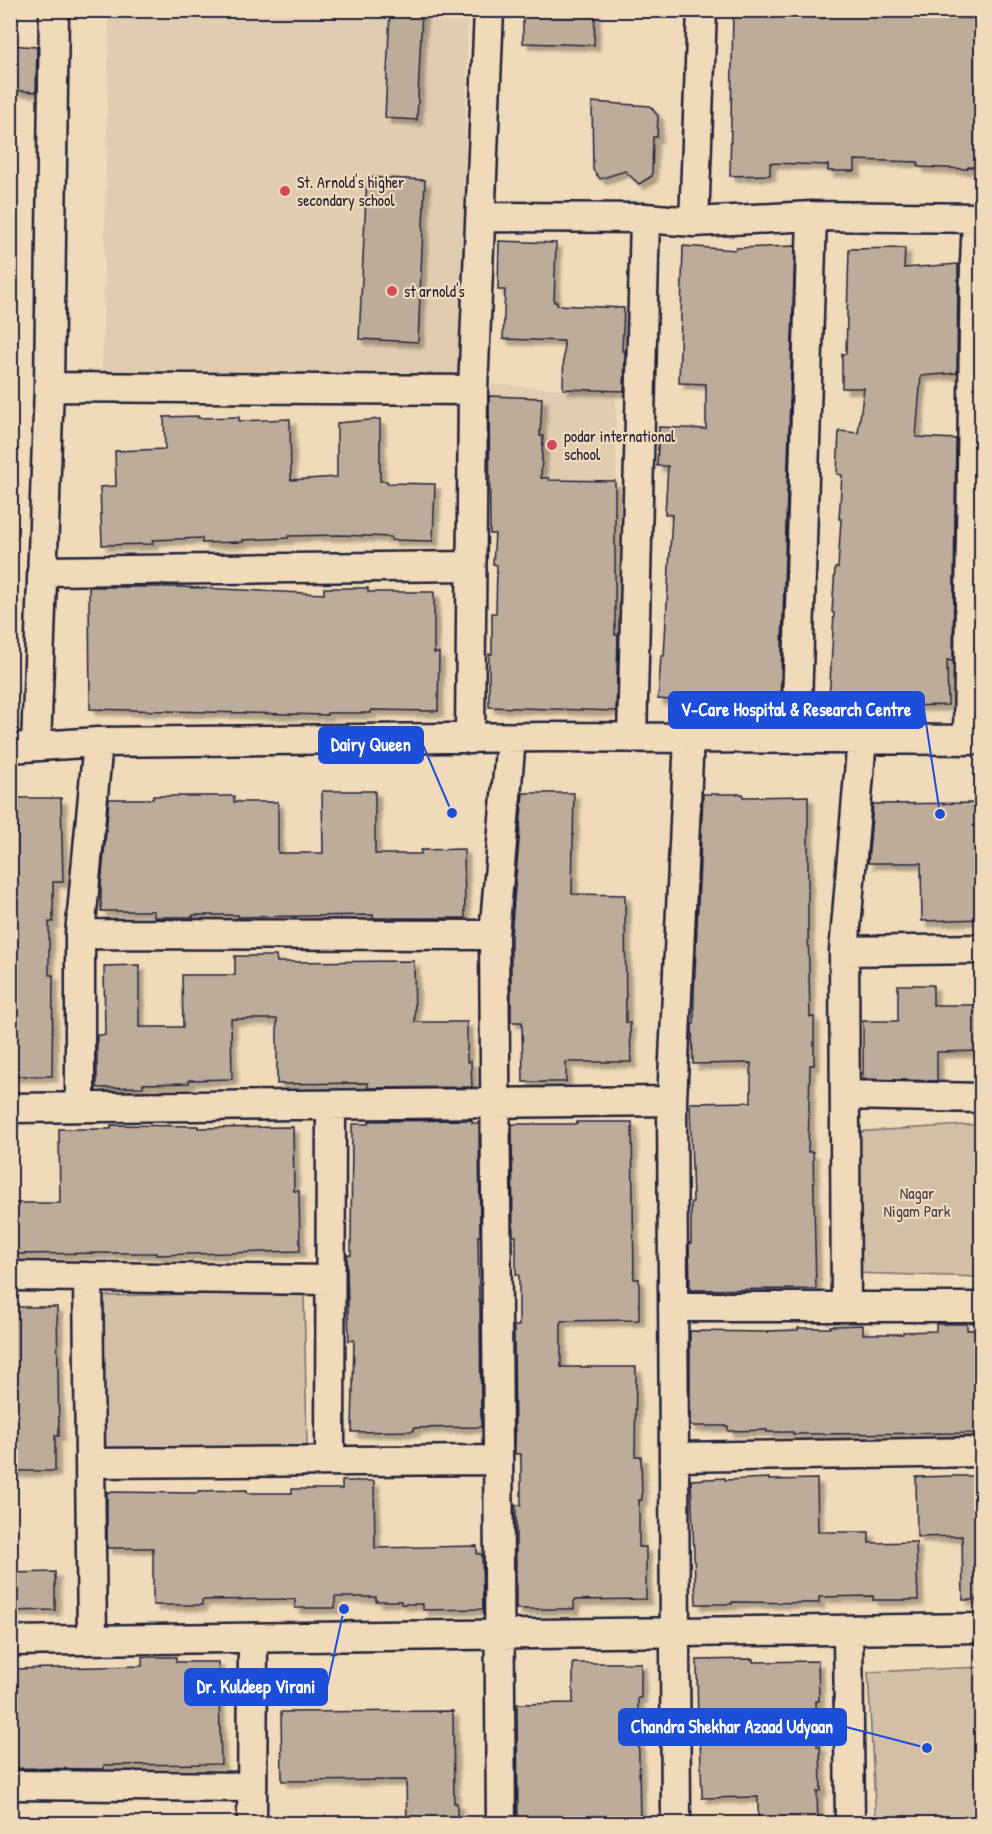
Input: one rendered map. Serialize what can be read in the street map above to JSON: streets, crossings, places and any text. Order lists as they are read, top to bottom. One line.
{"parks":["Nagar Nigam Park"],"places":["St. Arnold's higher secondary school","st arnold's","podar international school","Dairy Queen","V-Care Hospital & Research Centre","Dr. Kuldeep Virani","Chandra Shekhar Azaad Udyaan"]}
